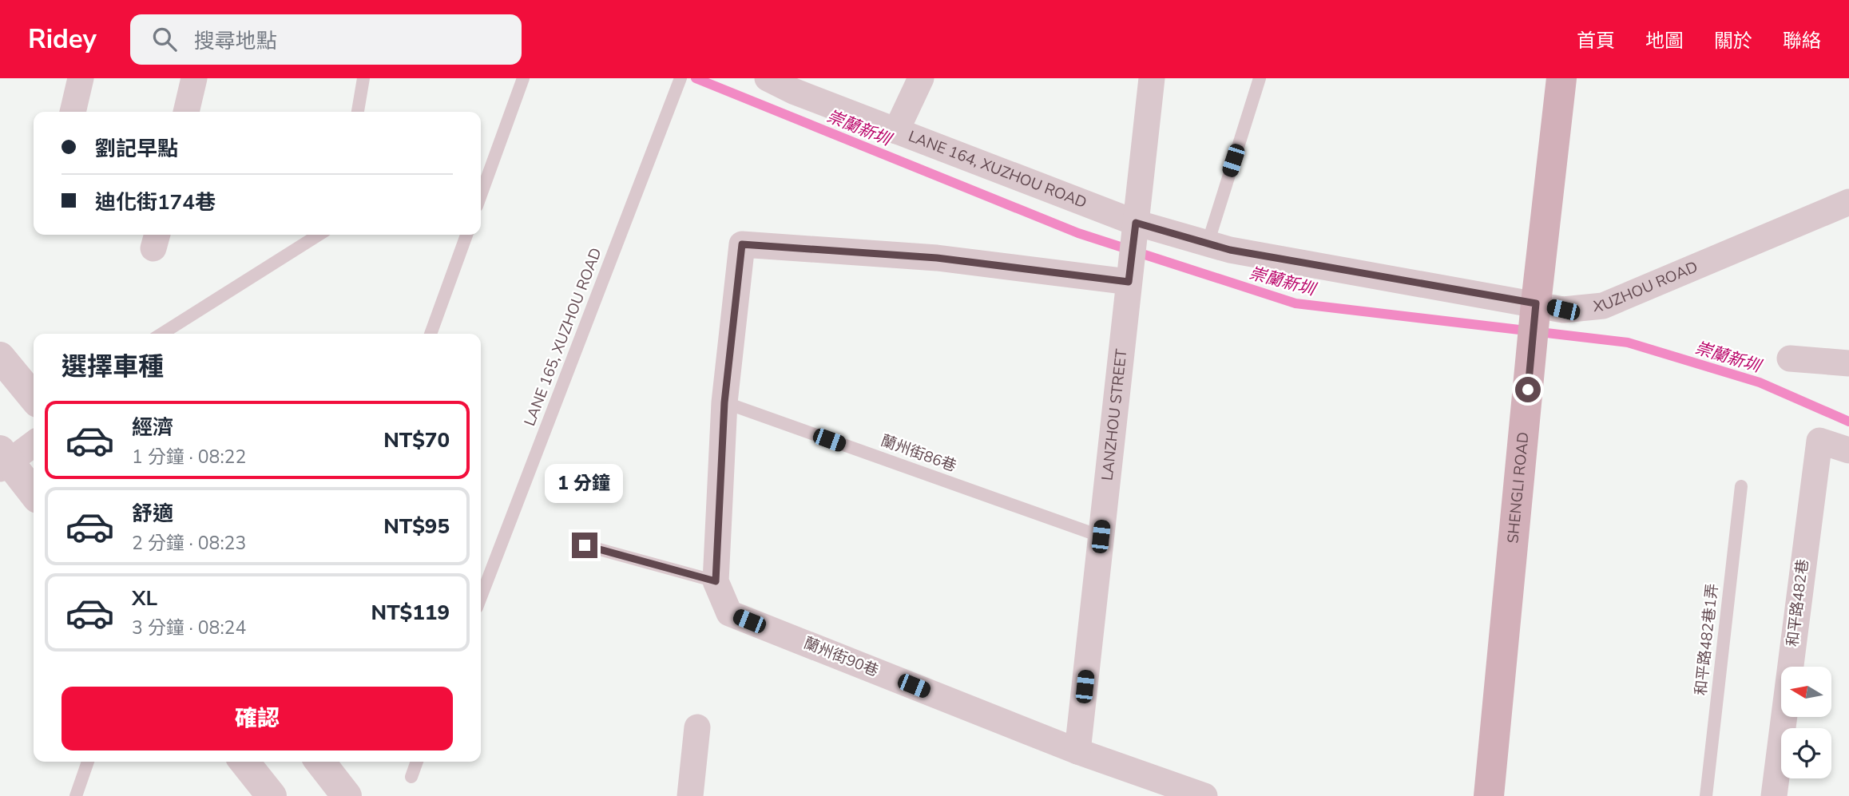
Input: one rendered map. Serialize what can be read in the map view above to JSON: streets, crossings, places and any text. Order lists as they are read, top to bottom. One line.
{"streets":{"main road":["SHENGLI ROAD"],"street":["LANE 164, XUZHOU ROAD","XUZHOU ROAD","LANZHOU STREET","和平路482巷","蘭州街90巷"],"lane":["LANE 165, XUZHOU ROAD","蘭州街86巷","和平路482巷1弄"]},"crossings":[["LANE 164, XUZHOU ROAD","XUZHOU ROAD"],["LANE 164, XUZHOU ROAD","LANZHOU STREET"],["XUZHOU ROAD","LANZHOU STREET"],["XUZHOU ROAD","SHENGLI ROAD"],["LANZHOU STREET","蘭州街86巷"],["LANZHOU STREET","蘭州街90巷"]],"water":["崇蘭新圳"],"north":"left","page":{"header":"Ridey","search":"搜尋地點","nav":["首頁","地圖","關於","聯絡"],"banner":["劉記早點","迪化街174巷"],"heading":"選擇車種","list":[{"name":"經濟","note":"1 分鐘 · 08:22","value":"NT$70"},{"name":"舒適","note":"2 分鐘 · 08:23","value":"NT$95"},{"name":"XL","note":"3 分鐘 · 08:24","value":"NT$119"}],"bubble":"1 分鐘","buttons":"確認"}}
